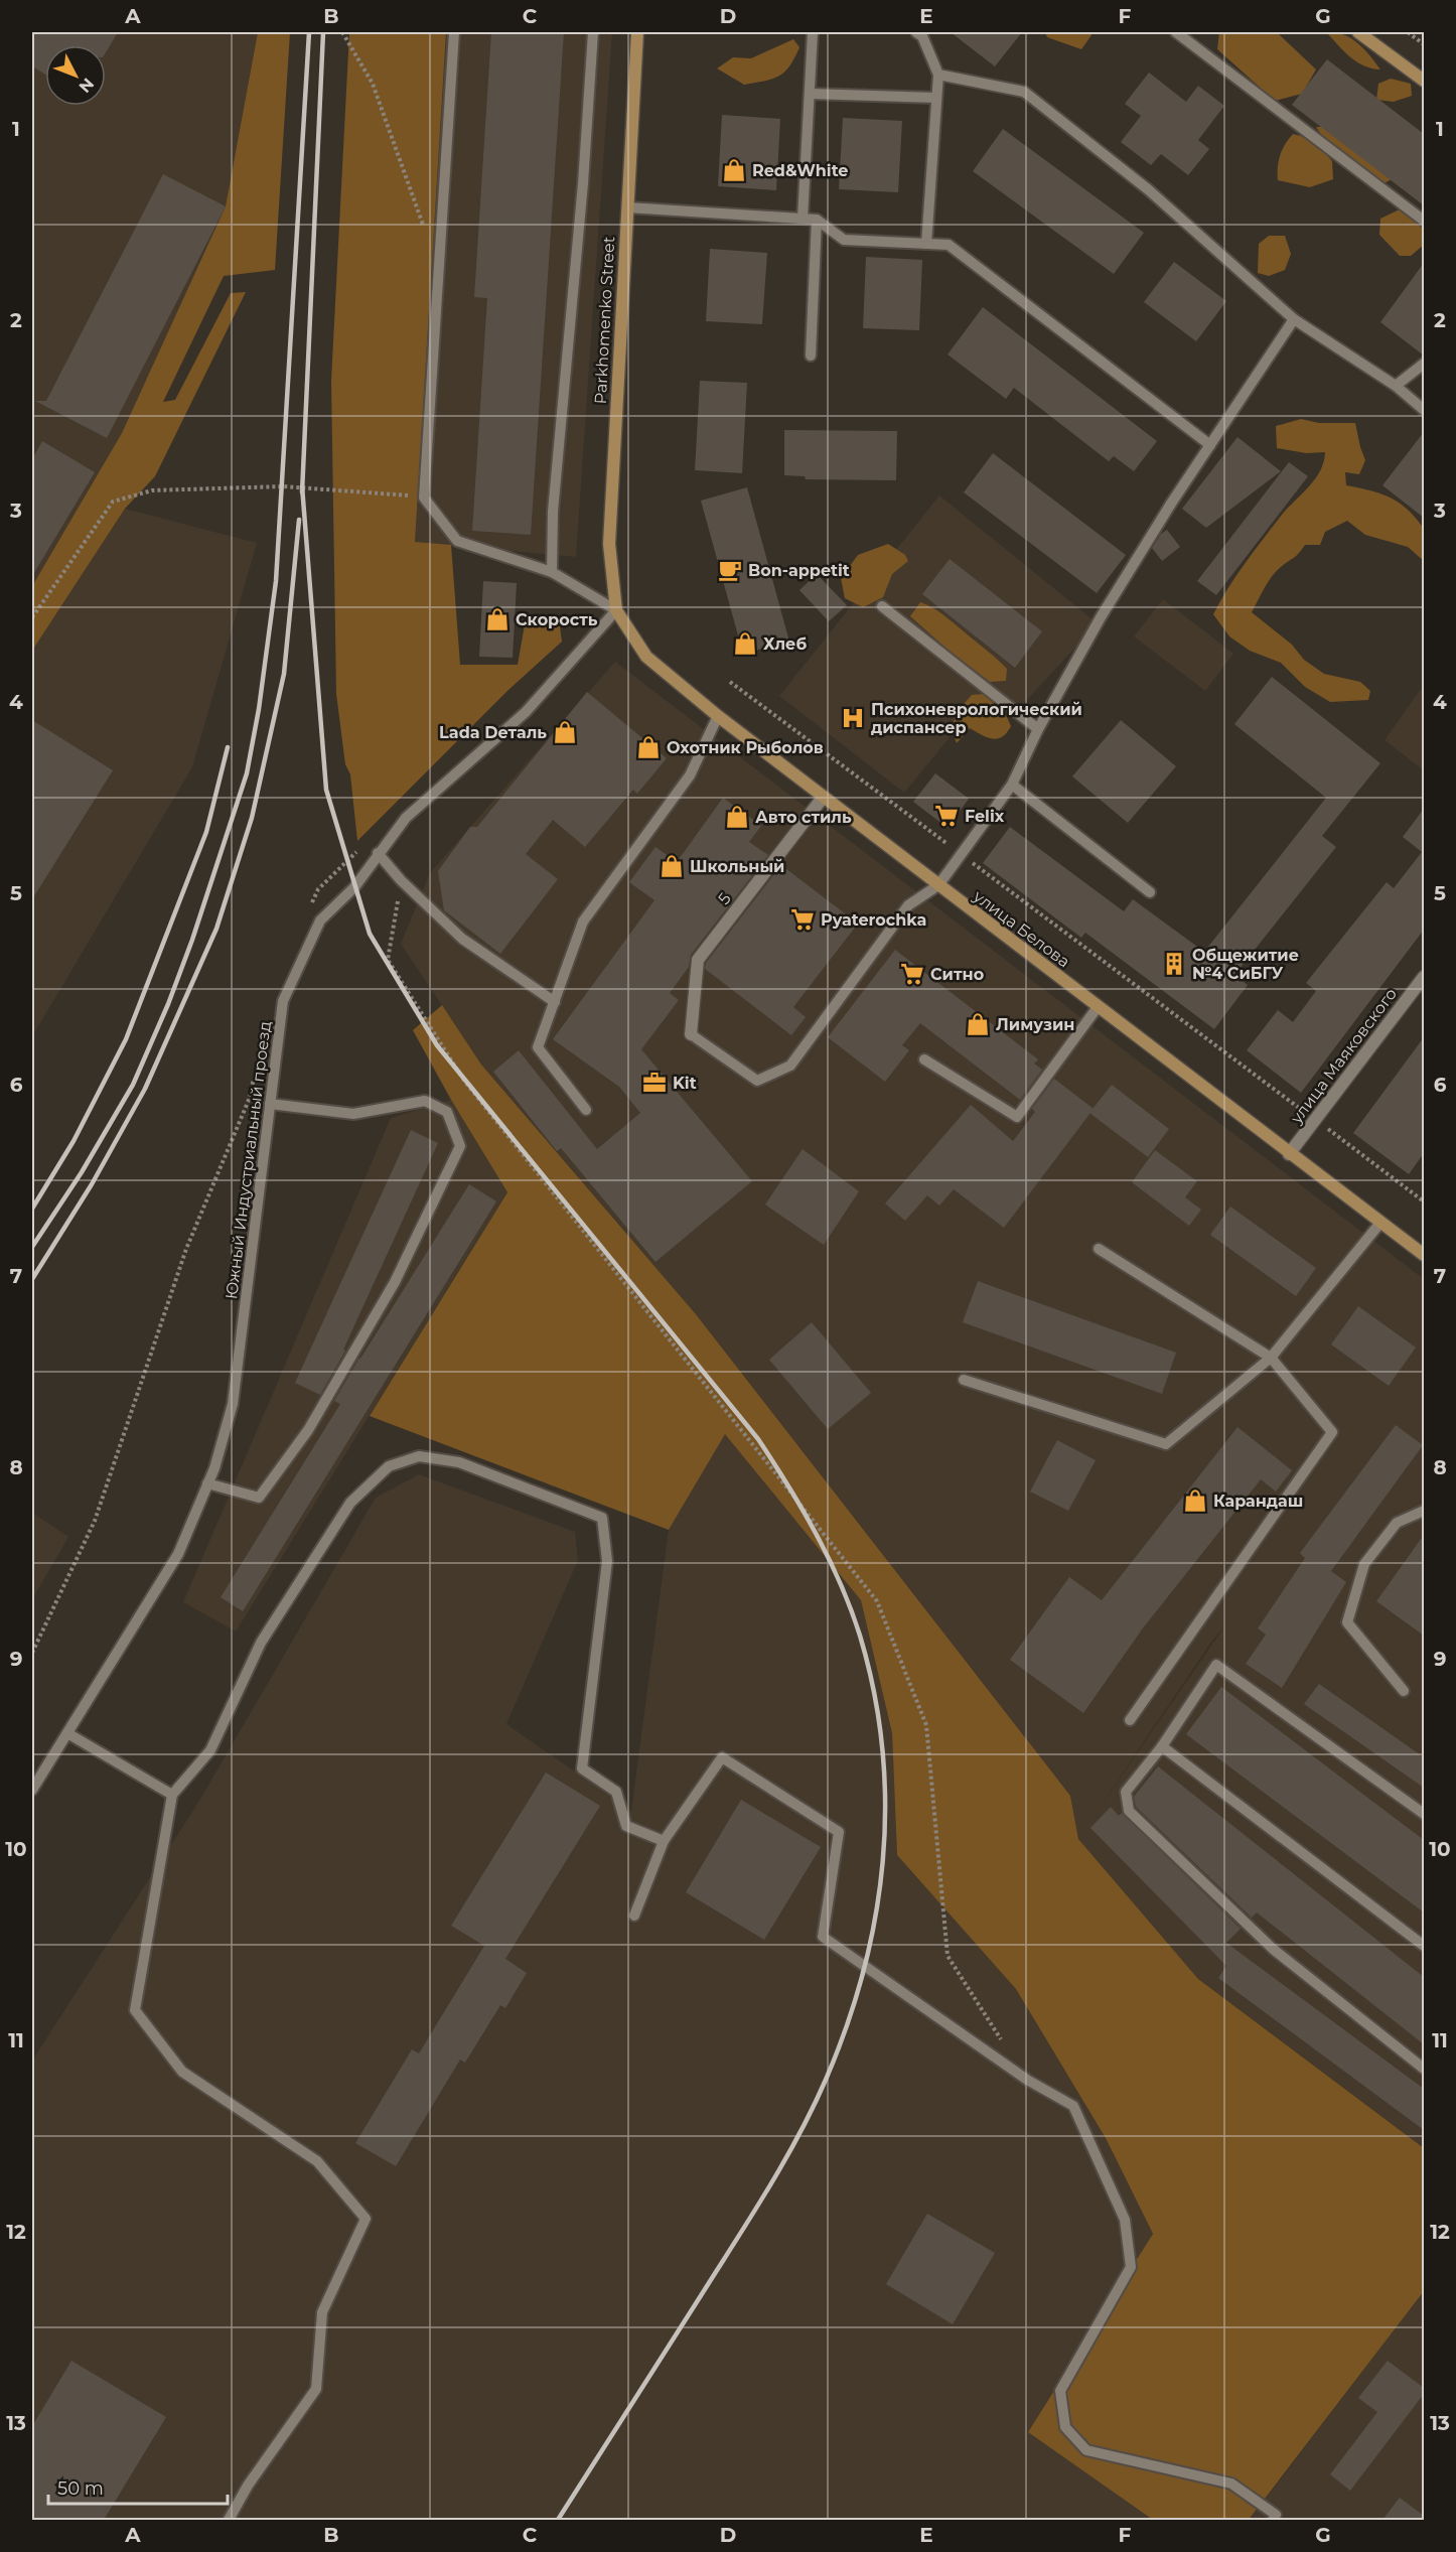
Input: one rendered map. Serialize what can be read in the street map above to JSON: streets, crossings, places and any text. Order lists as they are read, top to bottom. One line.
{"streets":{"main road":["Parkhomenko Street","улица Белова"],"street":["5","улица Маяковского"],"lane":["Южный Индустриальный проезд"]},"crossings":[["Parkhomenko Street","улица Белова"],["Parkhomenko Street","Южный Индустриальный проезд"],["5","улица Белова"],["улица Белова","улица Маяковского"],["улица Белова","Южный Индустриальный проезд"]],"places":{"shop":["Red&White","Скорость","Хлеб","Lada Dеталь","Охотник Рыболов","Авто стиль","Школьный","Лимузин","Карандаш"],"cafe":["Bon-appetit"],"hospital":["Психоневрологический диспансер"],"supermarket":["Felix","Pyaterochka","Ситно"],"building":["Общежитие №4 СиБГУ"],"office":["Kit"]},"scale_bar":"50 m","north":"bottom right","grid":{"columns":["A","B","C","D","E","F","G"],"rows":["1","2","3","4","5","6","7","8","9","10","11","12","13"]}}
